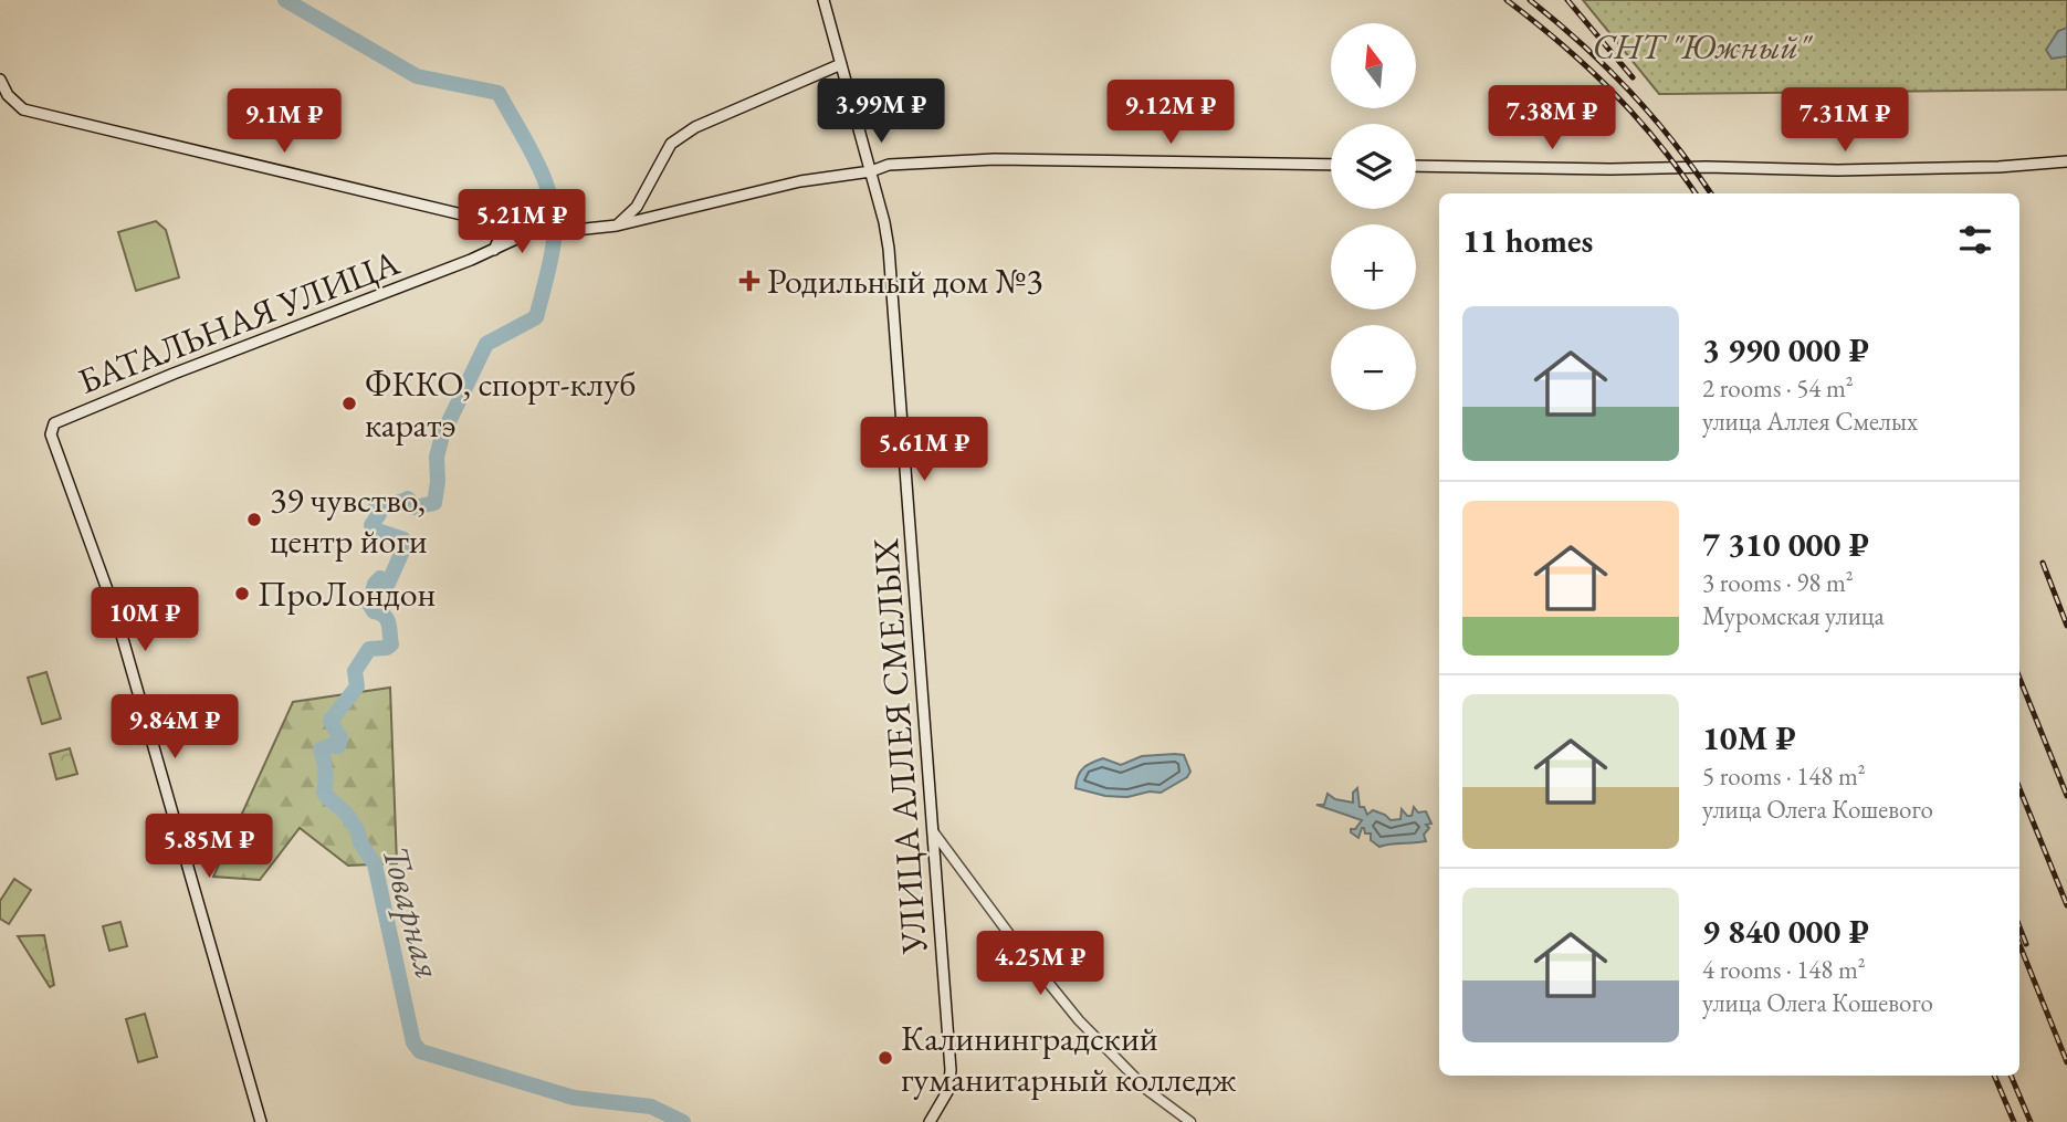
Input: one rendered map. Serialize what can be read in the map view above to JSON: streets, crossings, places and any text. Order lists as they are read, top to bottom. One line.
{"streets":{"main road":["БАТАЛЬНАЯ УЛИЦА","УЛИЦА АЛЛЕЯ СМЕЛЫХ"]},"water":["Товарная"],"parks":["СНТ \"Южный\""],"places":{"health":["Родильный дом №3"],"other":["ФККО, спорт-клуб каратэ","39 чувство, центр йоги","ПроЛондон","Калининградский гуманитарный колледж"]},"north":"top","page":{"map_buttons":["+","−"],"price":["3.99M ₽","9.12M ₽","7.38M ₽","7.31M ₽","9.1M ₽","5.21M ₽","5.61M ₽","10M ₽","9.84M ₽","5.85M ₽","4.25M ₽"],"heading":"11 homes","list":[{"name":"3 990 000 ₽","note":"2 rooms · 54 m² · улица Аллея Смелых"},{"name":"7 310 000 ₽","note":"3 rooms · 98 m² · Муромская улица"},{"name":"10M ₽","note":"5 rooms · 148 m² · улица Олега Кошевого"},{"name":"9 840 000 ₽","note":"4 rooms · 148 m² · улица Олега Кошевого"}]}}
